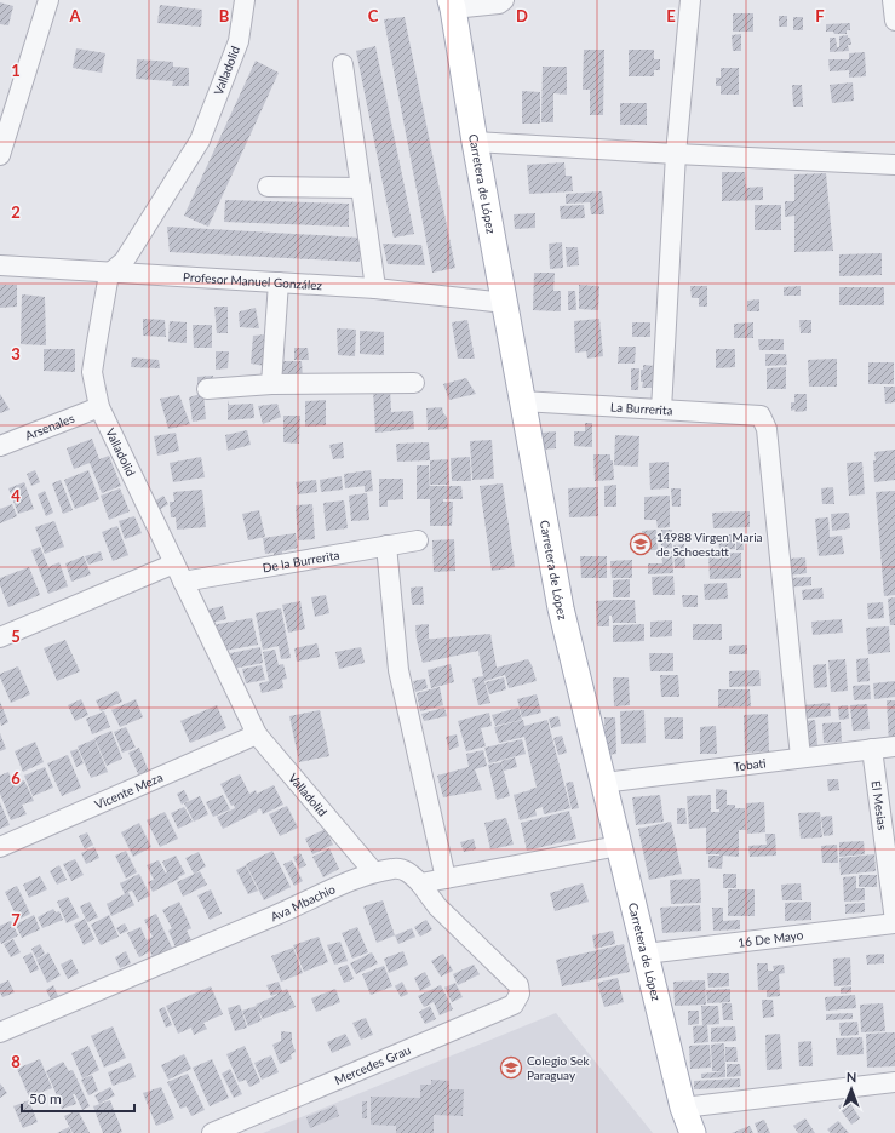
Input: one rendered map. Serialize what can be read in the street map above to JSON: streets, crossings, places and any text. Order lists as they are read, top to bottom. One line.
{"streets":{"main road":["Carretera de López"],"street":["Valladolid","Profesor Manuel González","La Burrerita","Arsenales","De la Burrerita","Tobati","Vicente Meza","El Mesias","Ava Mbachio","16 De Mayo","Mercedes Grau"]},"crossings":[["Valladolid","Profesor Manuel González"],["Valladolid","Arsenales"],["Valladolid","De la Burrerita"],["Valladolid","Vicente Meza"],["Valladolid","Ava Mbachio"],["Carretera de López","Profesor Manuel González"],["Carretera de López","La Burrerita"],["Carretera de López","Tobati"],["Carretera de López","16 De Mayo"],["La Burrerita","Tobati"],["Tobati","El Mesias"],["El Mesias","16 De Mayo"],["Ava Mbachio","Mercedes Grau"]],"places":{"school or university":["14988 Virgen Maria de Schoestatt","Colegio Sek Paraguay"]},"scale_bar":"50 m","north":"top","grid":{"columns":["A","B","C","D","E","F"],"rows":["1","2","3","4","5","6","7","8"]}}
